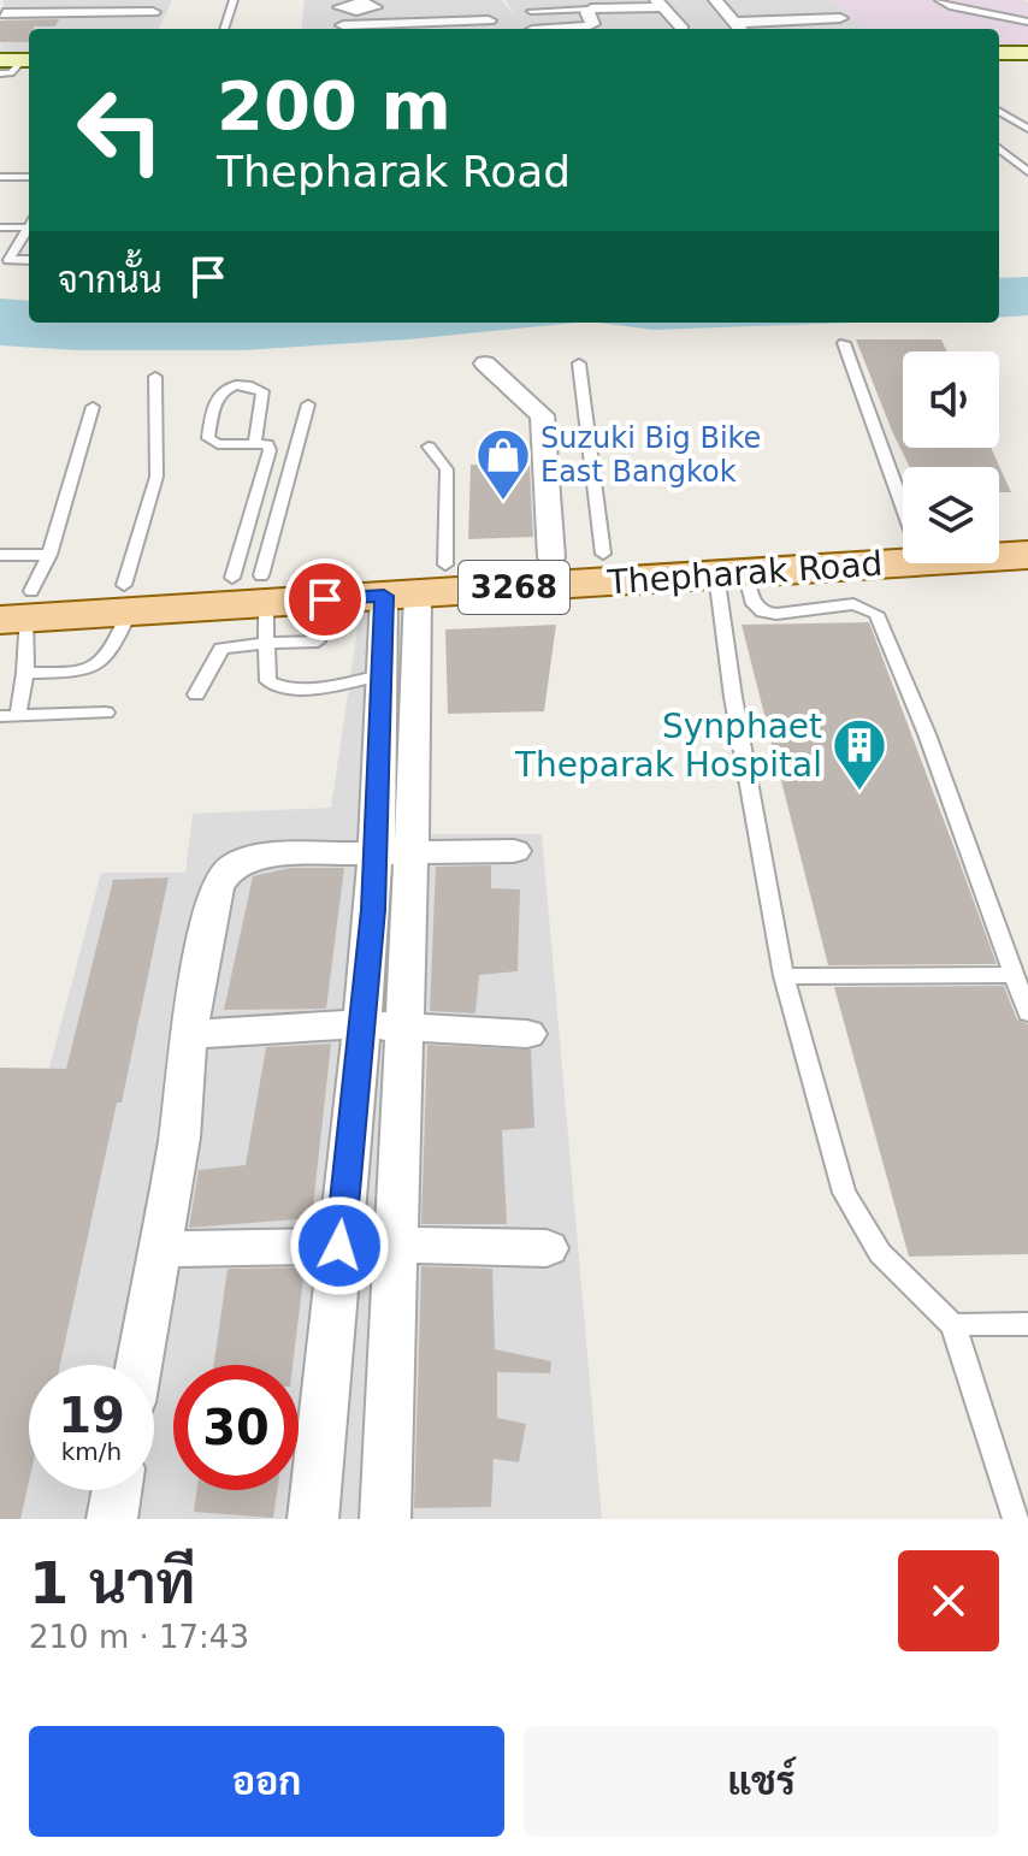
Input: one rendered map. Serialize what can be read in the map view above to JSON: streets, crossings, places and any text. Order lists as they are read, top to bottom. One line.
{"streets":{"main road":["Thepharak Road","3268"]},"places":{"shop":["Suzuki Big Bike East Bangkok"],"building":["Synphaet Theparak Hospital"]},"page":{"turn":["200 m","Thepharak Road"],"then":"จากนั้น","speed":"19 km/h","limit":"30","heading":["1 นาที","210 m · 17:43"],"buttons":["ออก","แชร์"]}}
